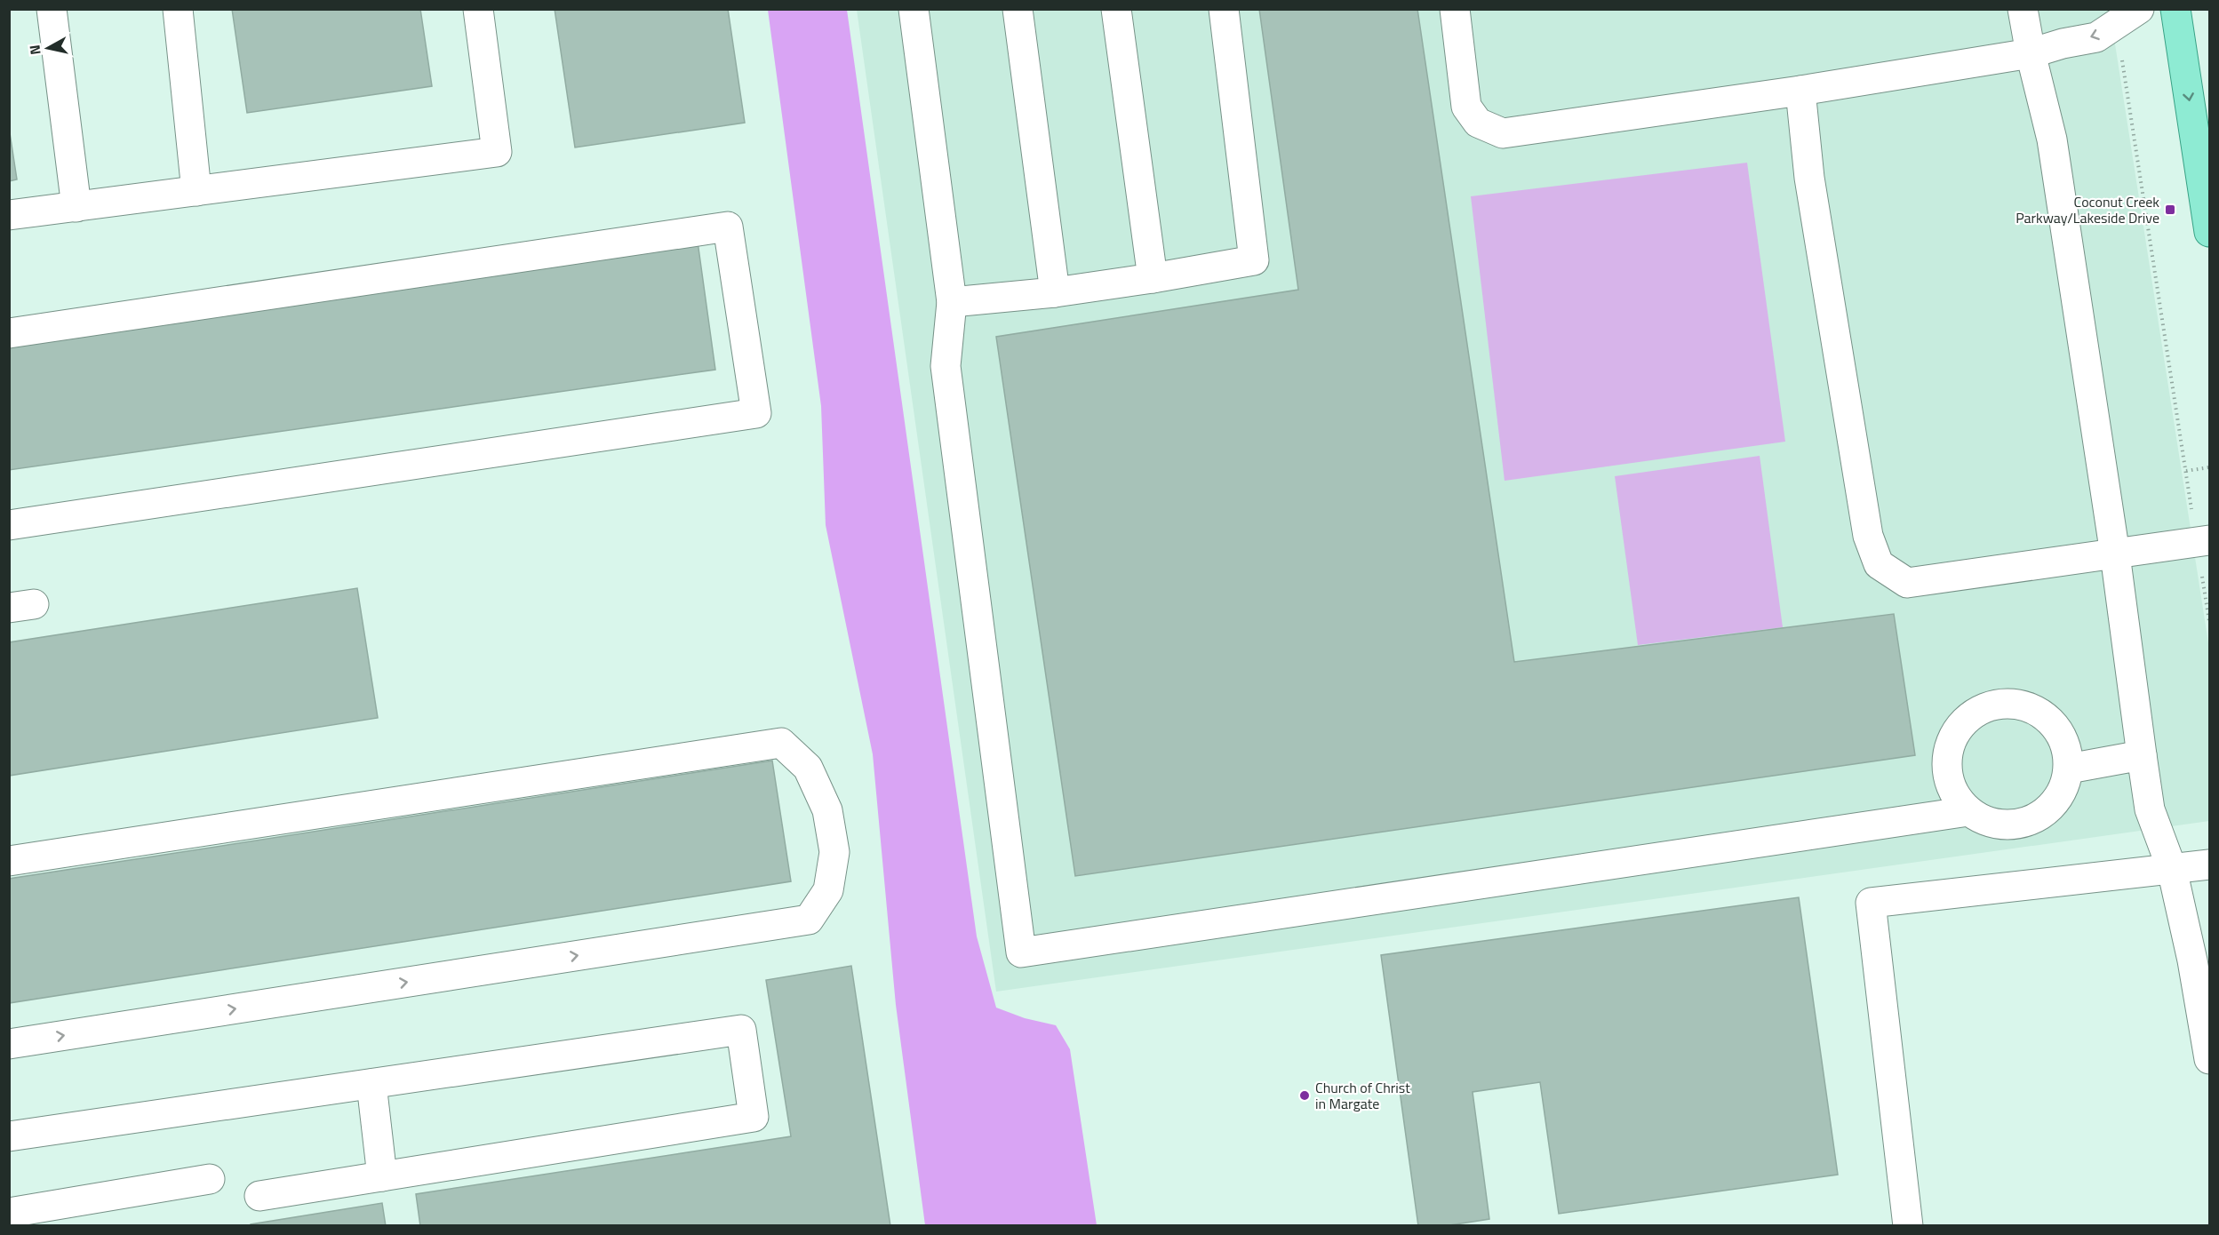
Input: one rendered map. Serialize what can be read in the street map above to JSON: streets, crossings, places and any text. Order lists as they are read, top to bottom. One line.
{"places":{"transit":["Coconut Creek Parkway/Lakeside Drive"],"other":["Church of Christ in Margate"]},"north":"left"}
